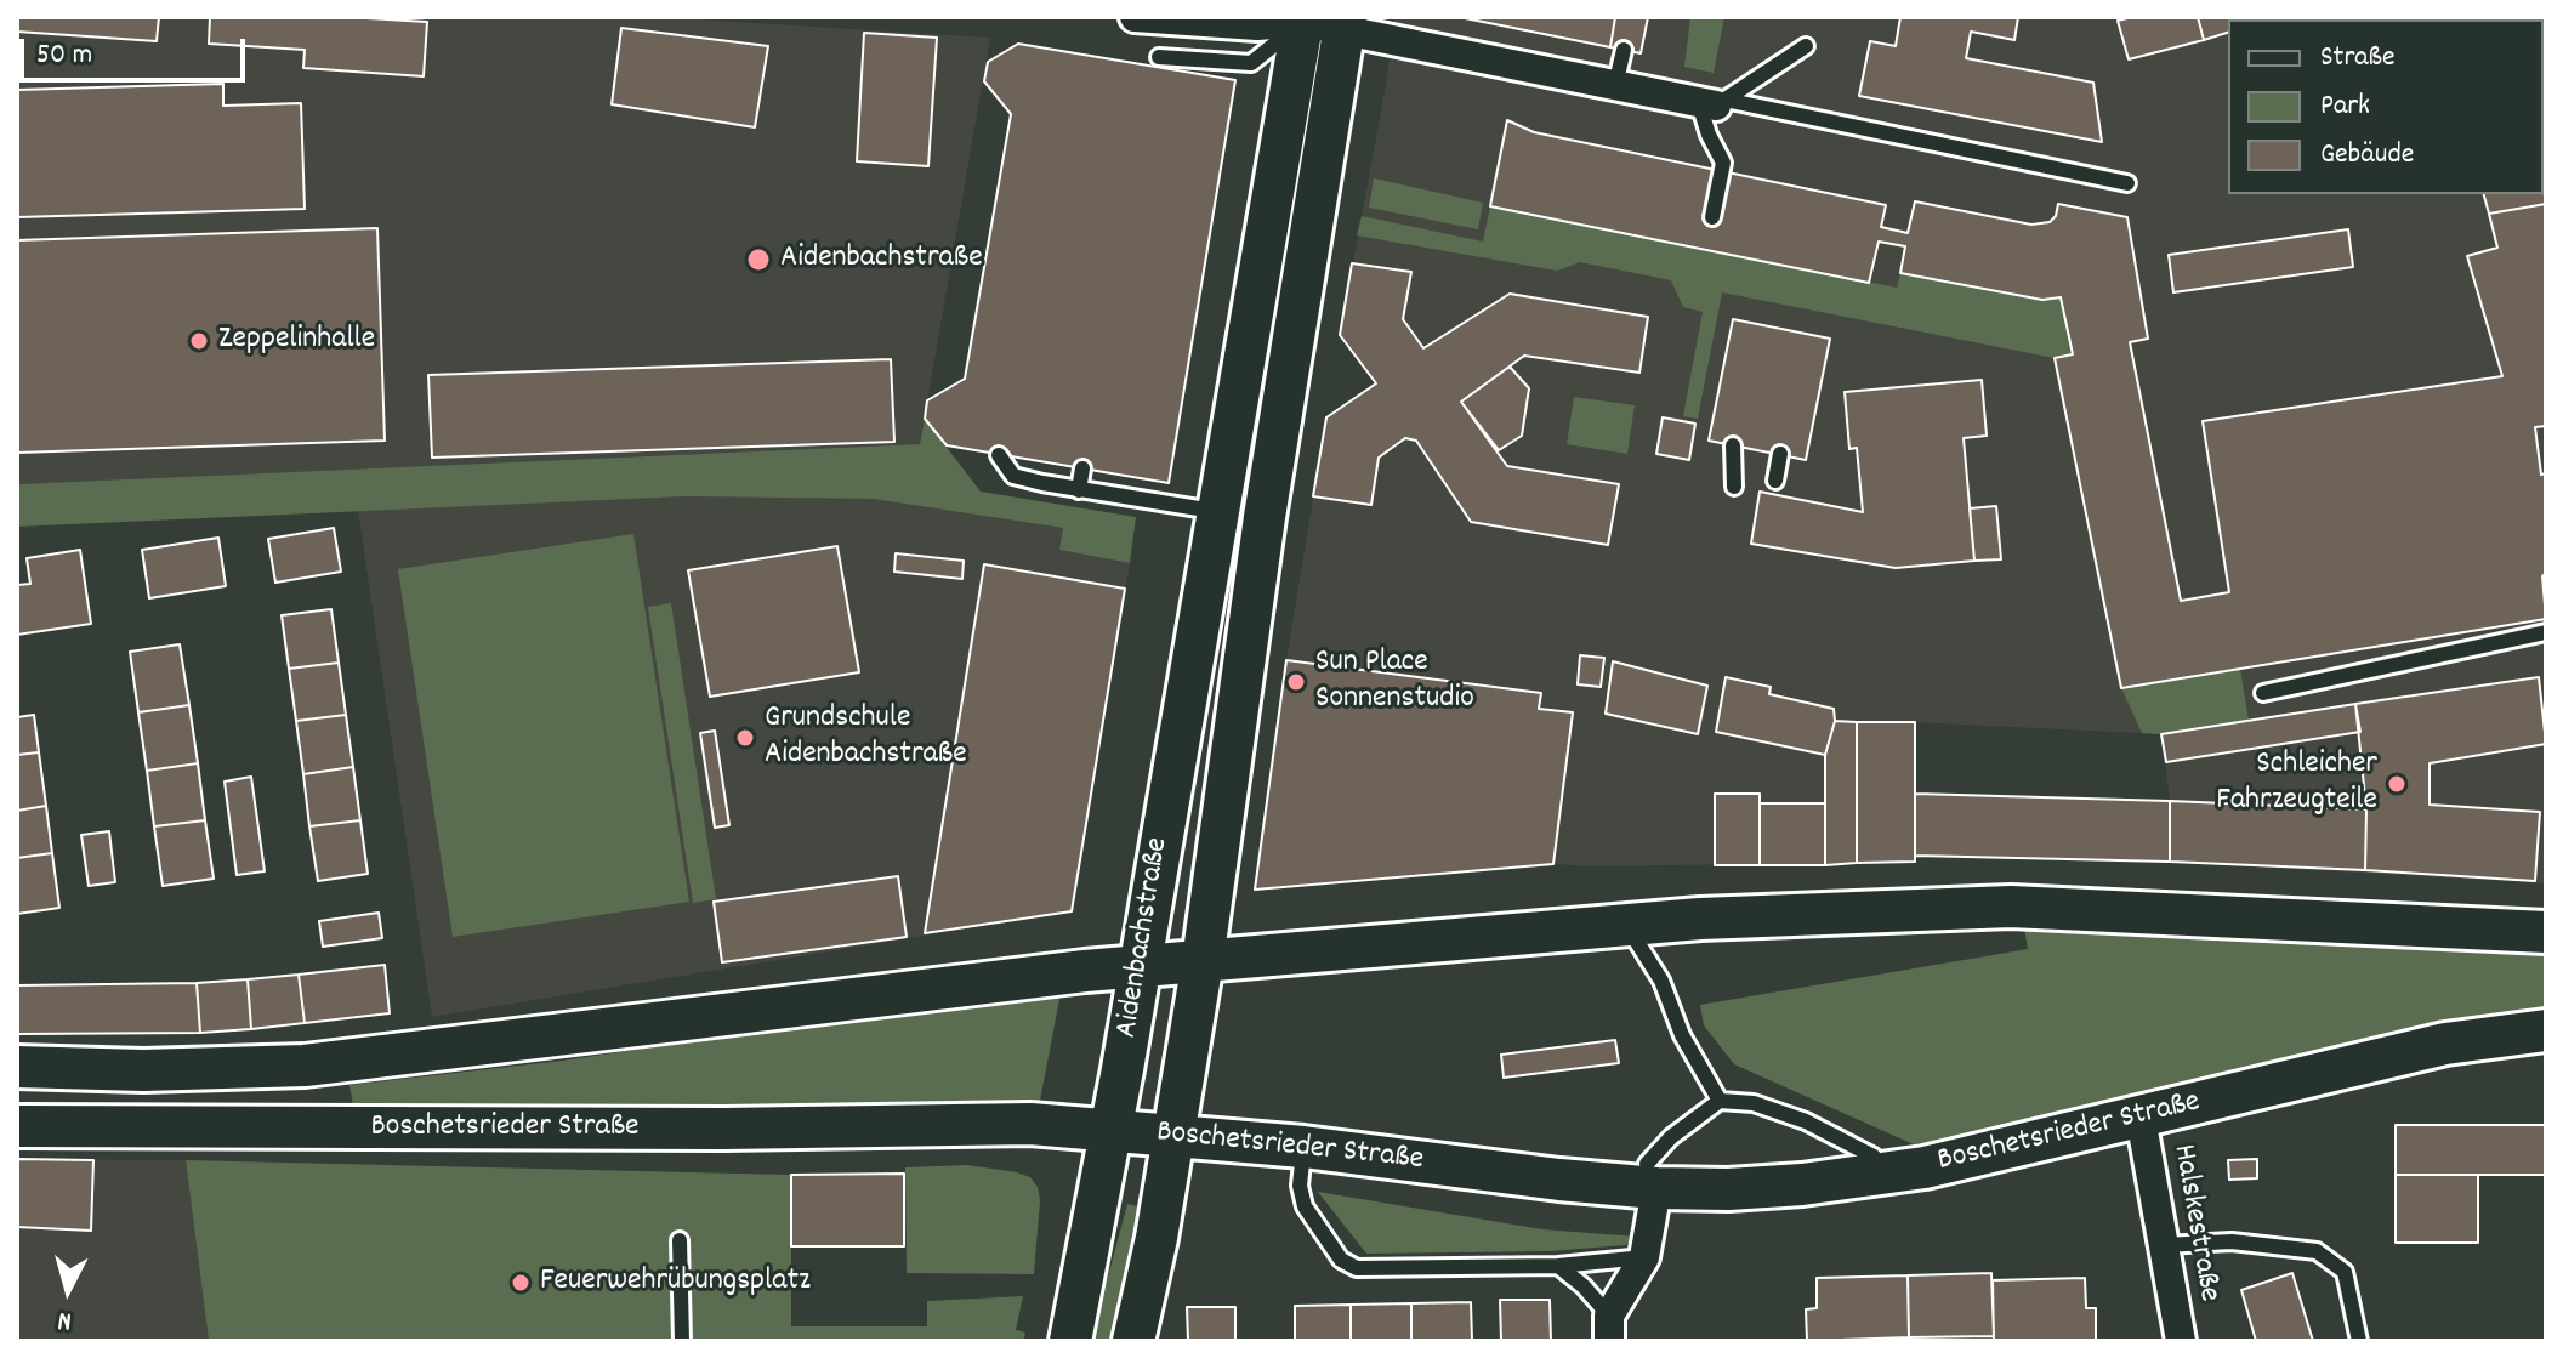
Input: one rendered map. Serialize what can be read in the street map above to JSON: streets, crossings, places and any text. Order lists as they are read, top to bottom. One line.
{"streets":{"main road":["Aidenbachstraße","Boschetsrieder Straße"],"street":["Halskestraße"]},"crossings":[["Aidenbachstraße","Boschetsrieder Straße"],["Boschetsrieder Straße","Halskestraße"]],"places":["Aidenbachstraße","Zeppelinhalle","Sun Place Sonnenstudio","Grundschule Aidenbachstraße","Schleicher Fahrzeugteile","Feuerwehrübungsplatz"],"legend":["Straße","Park","Gebäude"],"scale_bar":"50 m","north":"bottom"}
